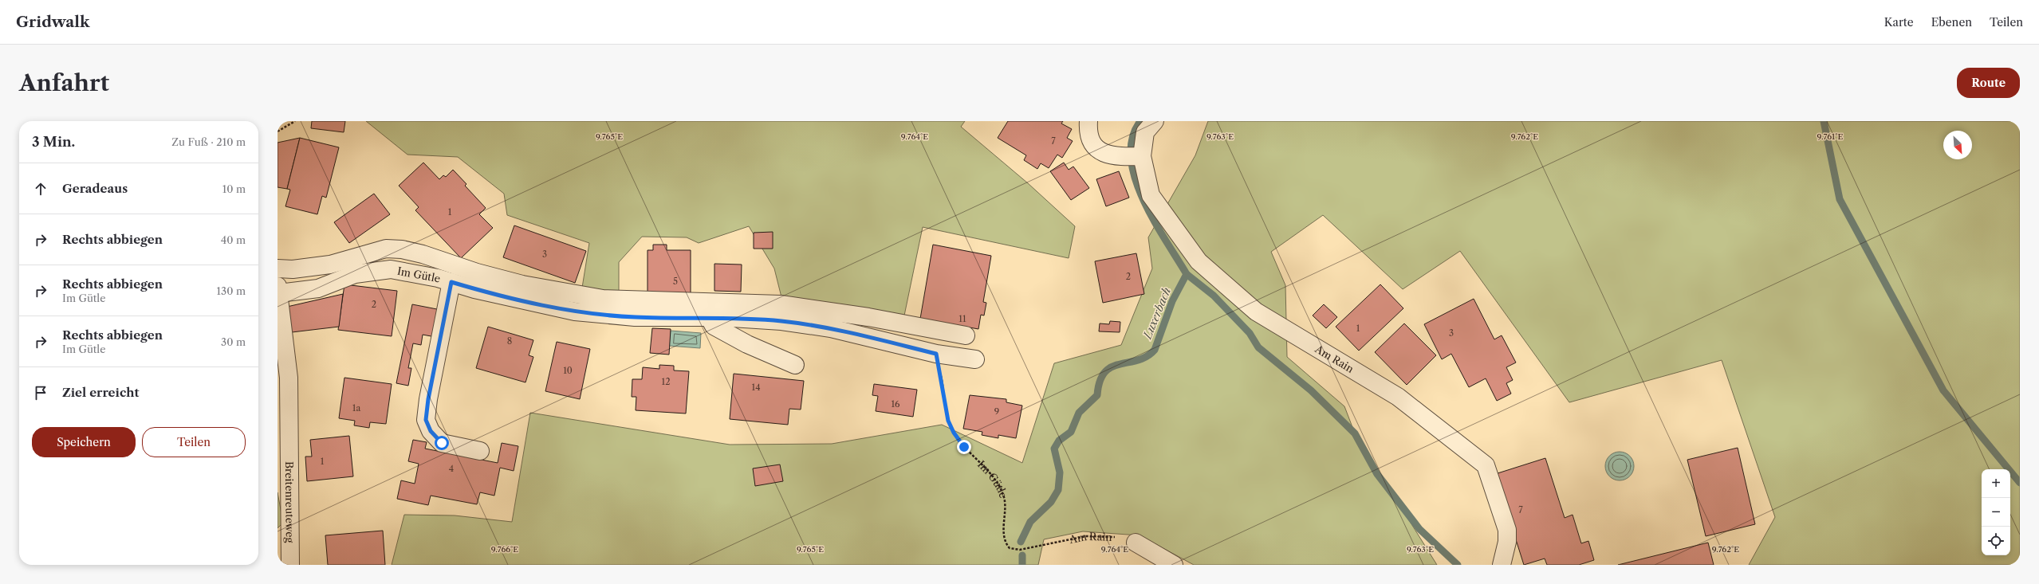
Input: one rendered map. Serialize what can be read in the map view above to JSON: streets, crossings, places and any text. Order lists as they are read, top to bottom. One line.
{"streets":{"street":["Im Gütle","Am Rain","Breitenreuteweg"]},"crossings":[["Im Gütle","Am Rain"],["Im Gütle","Breitenreuteweg"]],"water":["Luxerbach"],"house_numbers":["7","1","3","2","5","2","11","1","3","8","10","12","14","16","1a","9","1","4","7"],"north":"bottom right","page":{"header":"Gridwalk","nav":["Karte","Ebenen","Teilen"],"buttons":["Route",["Speichern","Teilen"]],"title":"Anfahrt","heading":["3 Min.","Zu Fuß · 210 m"],"list":[["Geradeaus","10 m"],["Rechts abbiegen","40 m"],["Rechts abbiegen","Im Gütle","130 m"],["Rechts abbiegen","Im Gütle","30 m"],"Ziel erreicht"],"map_buttons":["+","−"]},"coordinates":["9.765°E","9.764°E","9.763°E","9.762°E","9.761°E","9.766°E"]}
